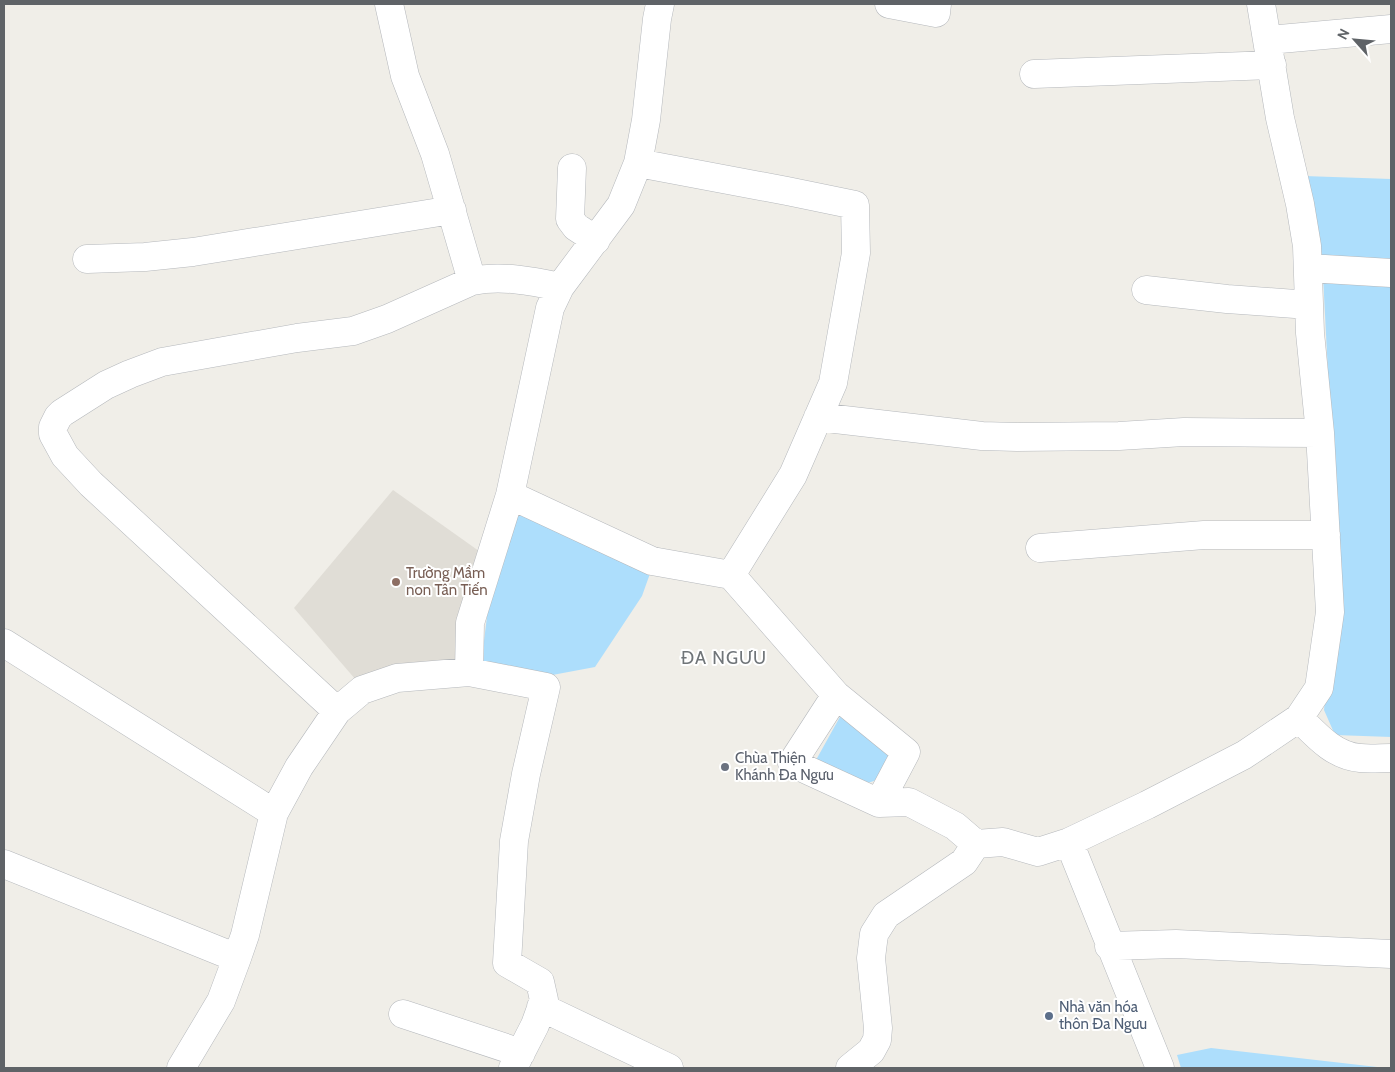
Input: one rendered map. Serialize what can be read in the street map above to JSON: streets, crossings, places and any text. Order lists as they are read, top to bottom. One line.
{"districts":["ĐA NGƯU"],"places":["Trường Mầm non Tân Tiến","Chùa Thiện Khánh Đa Ngưu","Nhà văn hóa thôn Đa Ngưu"],"north":"top left"}
